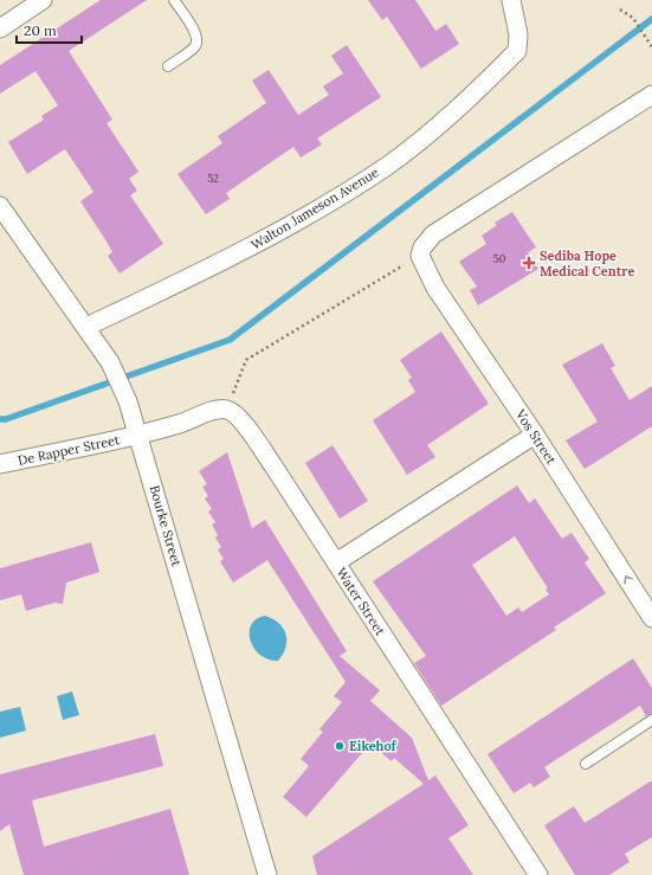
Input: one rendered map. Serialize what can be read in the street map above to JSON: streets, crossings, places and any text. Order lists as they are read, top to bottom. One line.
{"streets":{"street":["Walton Jameson Avenue","Vos Street","De Rapper Street","Bourke Street","Water Street"]},"crossings":[["Walton Jameson Avenue","Bourke Street"],["De Rapper Street","Bourke Street"]],"one_way":["Vos Street"],"places":{"health":["Sediba Hope Medical Centre"],"other":["Eikehof"]},"house_numbers":["52","50"],"scale_bar":"20 m"}
